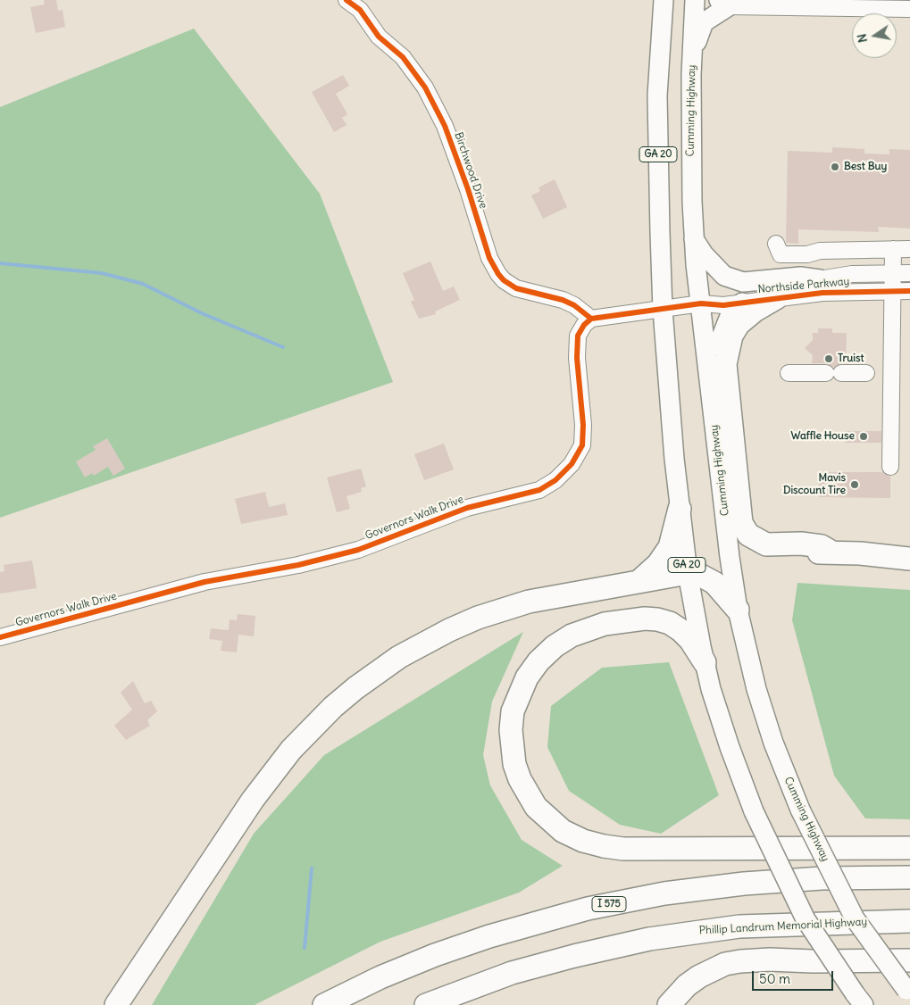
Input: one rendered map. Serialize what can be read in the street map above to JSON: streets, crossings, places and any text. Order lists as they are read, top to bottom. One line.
{"streets":{"highway":["GA 20","I 575","Phillip Landrum Memorial Highway"],"main road":["Cumming Highway"],"street":["Birchwood Drive","Northside Parkway","Governors Walk Drive"]},"crossings":[["Cumming Highway","GA 20"],["Cumming Highway","Northside Parkway"],["Birchwood Drive","Governors Walk Drive"]],"places":["Best Buy","Truist","Waffle House","Mavis Discount Tire"],"scale_bar":"50 m","north":"left"}
